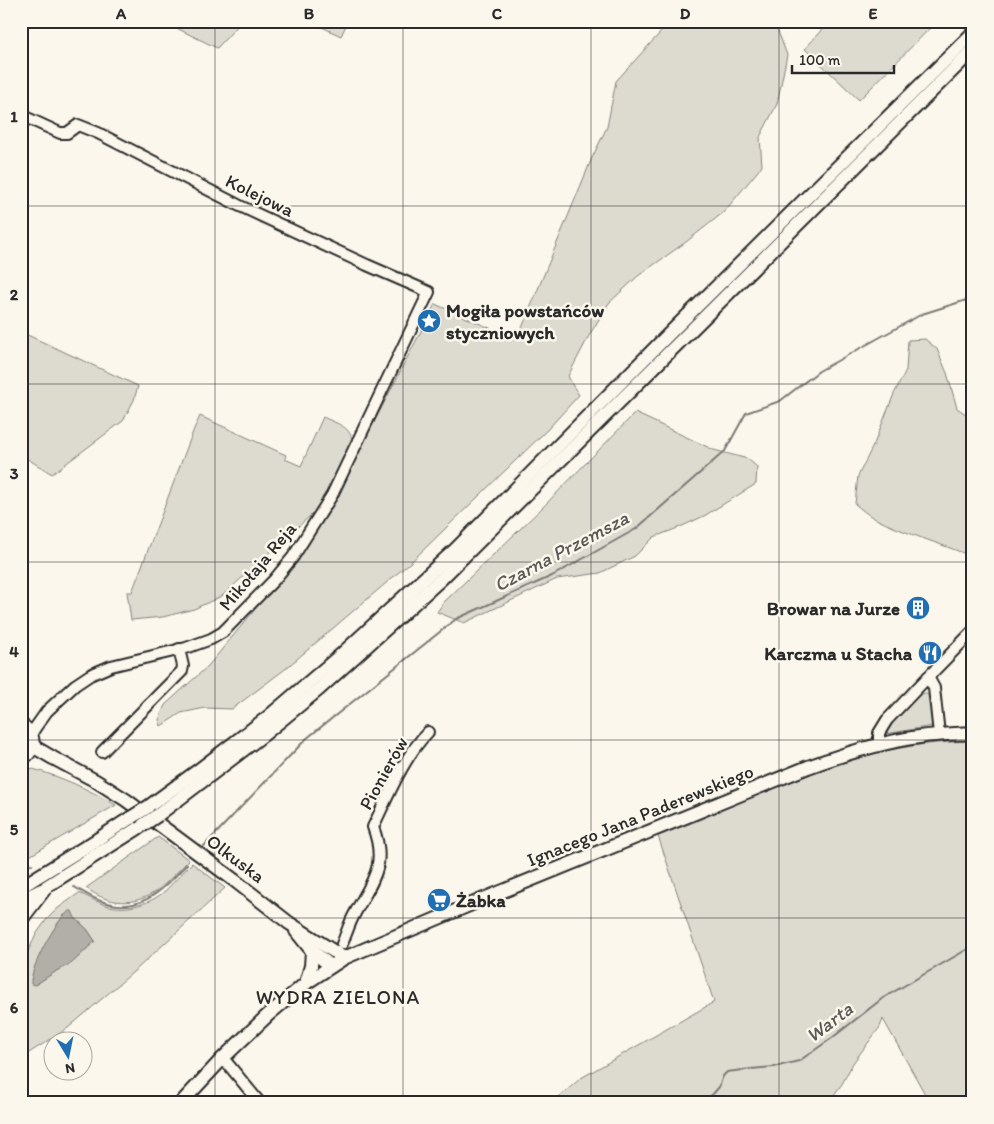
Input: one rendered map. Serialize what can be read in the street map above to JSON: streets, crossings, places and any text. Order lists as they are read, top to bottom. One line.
{"streets":{"main road":["Ignacego Jana Paderewskiego","Olkuska"],"street":["Kolejowa","Mikołaja Reja","Pionierów"]},"crossings":[["Kolejowa","Mikołaja Reja"],["Ignacego Jana Paderewskiego","Olkuska"]],"districts":["WYDRA ZIELONA"],"water":["Czarna Przemsza","Warta"],"places":{"place":["Mogiła powstańców styczniowych"],"building":["Browar na Jurze"],"restaurant":["Karczma u Stacha"],"supermarket":["Żabka"]},"scale_bar":"100 m","north":"bottom","grid":{"columns":["A","B","C","D","E"],"rows":["1","2","3","4","5","6"]}}
